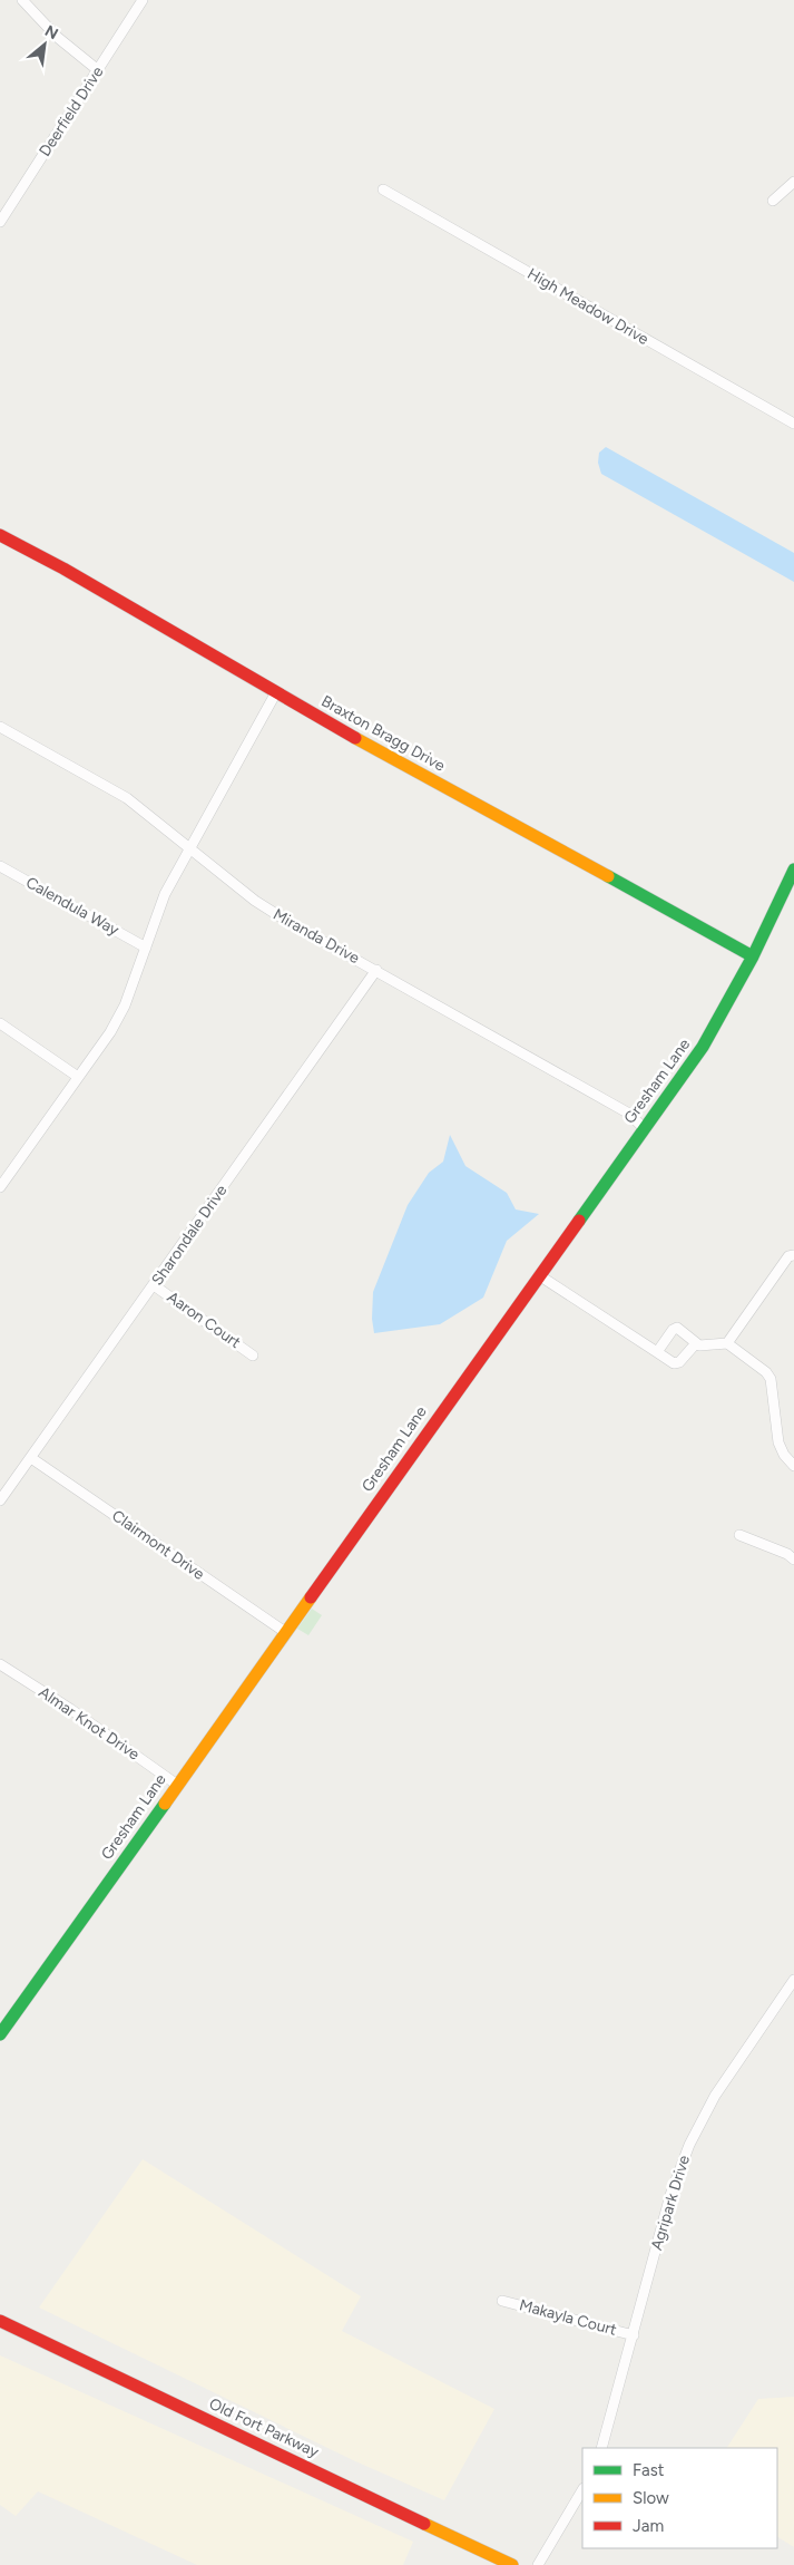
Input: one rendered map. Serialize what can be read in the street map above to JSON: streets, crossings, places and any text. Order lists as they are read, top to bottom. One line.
{"streets":{"street":["Deerfield Drive","High Meadow Drive","Braxton Bragg Drive","Calendula Way","Miranda Drive","Gresham Lane","Sharondale Drive","Aaron Court","Clairmont Drive","Almar Knot Drive","Agripark Drive","Makayla Court","Old Fort Parkway"]},"crossings":[["Braxton Bragg Drive","Gresham Lane"],["Miranda Drive","Gresham Lane"],["Miranda Drive","Sharondale Drive"],["Gresham Lane","Clairmont Drive"],["Gresham Lane","Almar Knot Drive"],["Sharondale Drive","Aaron Court"],["Sharondale Drive","Clairmont Drive"],["Agripark Drive","Makayla Court"]],"legend":["Fast","Slow","Jam"],"north":"top right"}
